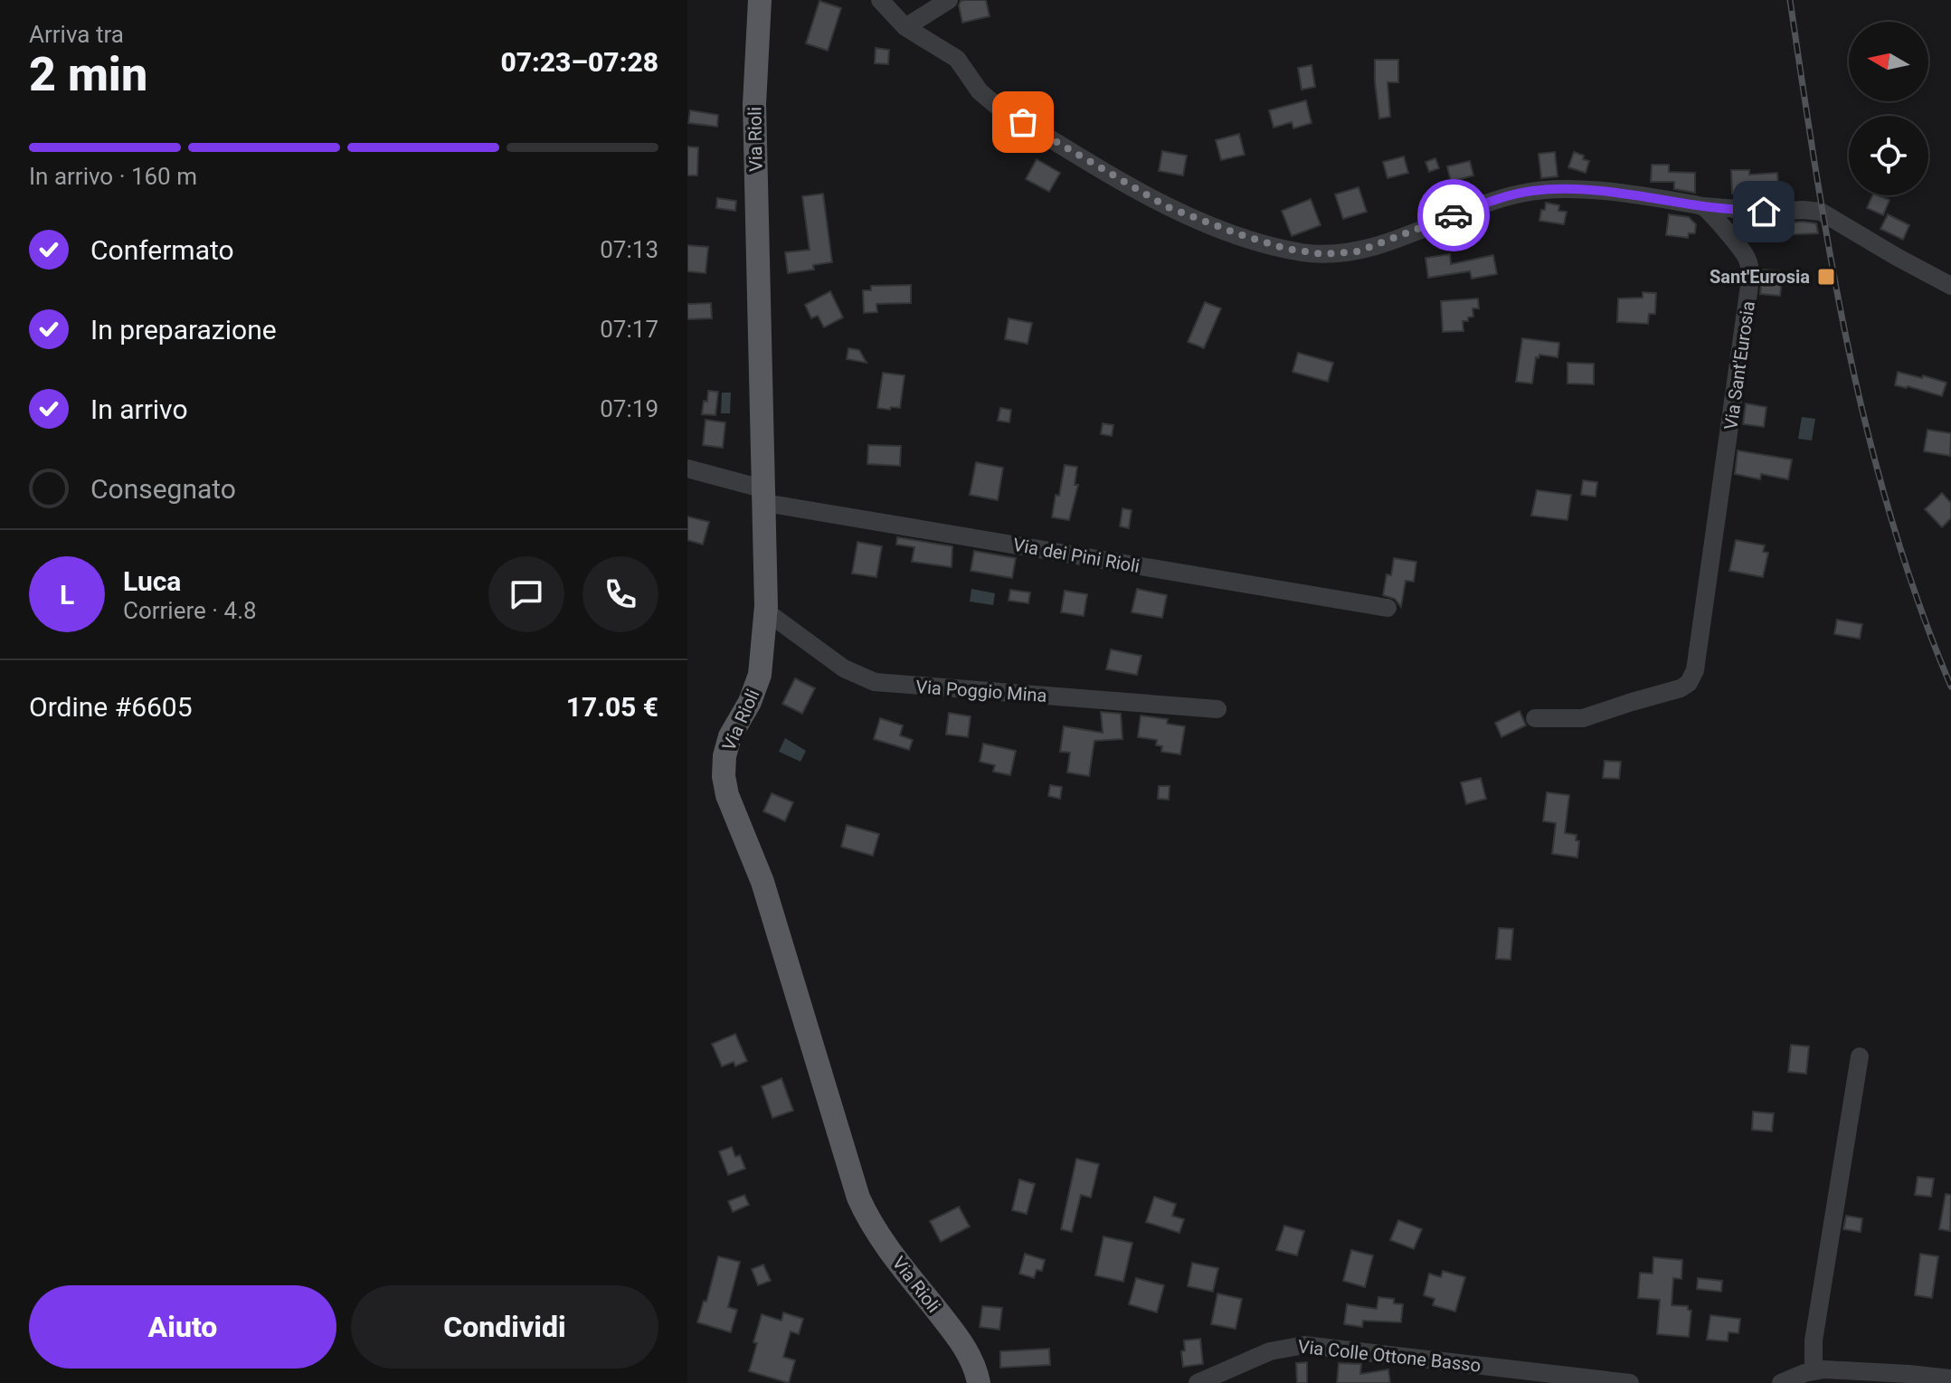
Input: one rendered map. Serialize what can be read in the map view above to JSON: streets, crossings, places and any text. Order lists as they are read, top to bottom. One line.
{"streets":{"main road":["Via Rioli"],"street":["Via Sant'Eurosia","Via dei Pini Rioli","Via Poggio Mina","Via Colle Ottone Basso"]},"crossings":[["Via Rioli","Via dei Pini Rioli"],["Via Rioli","Via Poggio Mina"]],"places":{"transit":["Sant'Eurosia"]},"north":"left","page":{"heading":["2 min","Arriva tra","07:23–07:28"],"panel":["Luca","Corriere · 4.8","Ordine #6605","17.05 €"],"bar":"In arrivo · 160 m","list":[["Confermato","07:13"],["In preparazione","07:17"],["In arrivo","07:19"],"Consegnato"],"round":"L","buttons":["Aiuto","Condividi"]}}
